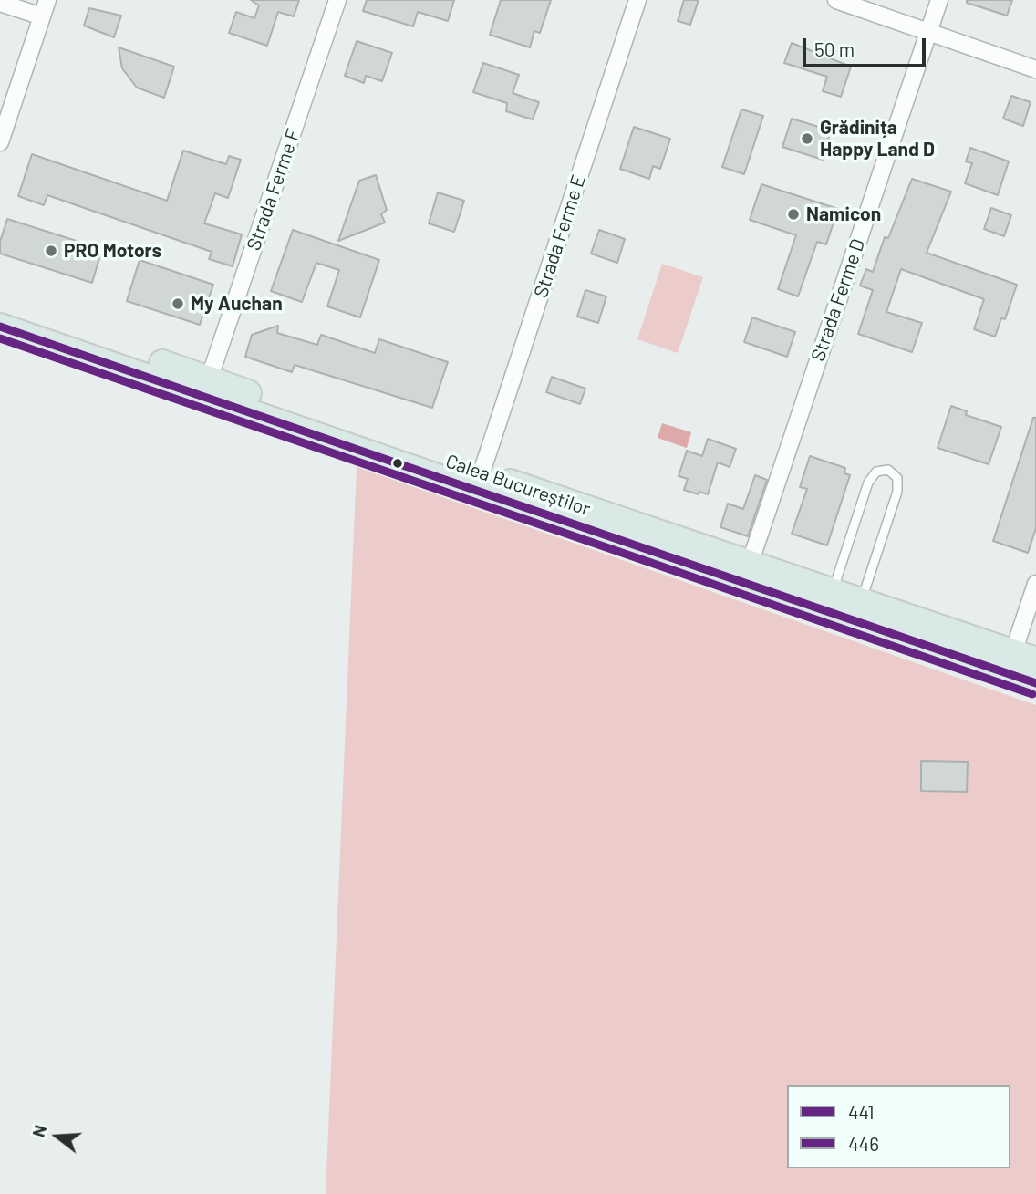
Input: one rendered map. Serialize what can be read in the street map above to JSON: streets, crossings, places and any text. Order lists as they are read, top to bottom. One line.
{"streets":{"highway":["Calea Bucureștilor"],"street":["Strada Ferme F","Strada Ferme E","Strada Ferme D"]},"crossings":[["Strada Ferme F","Calea Bucureștilor"],["Strada Ferme E","Calea Bucureștilor"],["Strada Ferme D","Calea Bucureștilor"]],"places":["Grădinița Happy Land D","Namicon","PRO Motors","My Auchan"],"lines":["transit line 441","transit line 446"],"legend":["441","446"],"scale_bar":"50 m","north":"left"}
